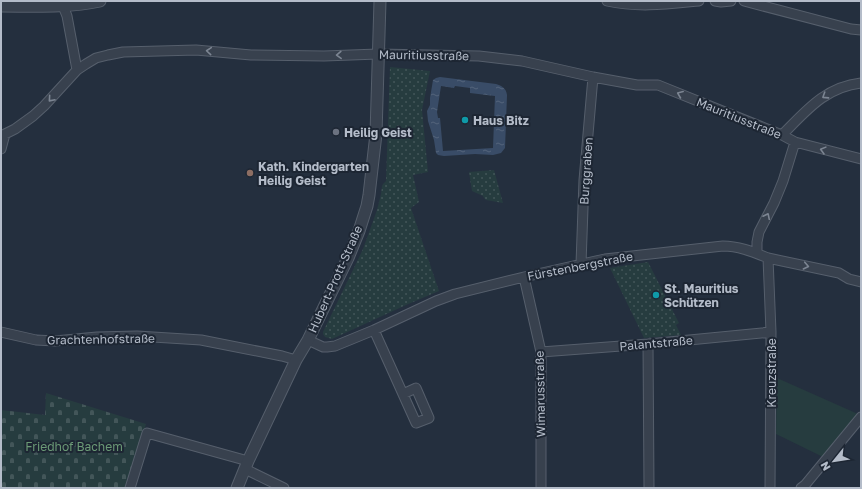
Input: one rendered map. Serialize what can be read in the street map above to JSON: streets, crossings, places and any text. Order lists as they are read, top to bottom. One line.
{"streets":{"street":["Mauritiusstraße","Burggraben","Fürstenbergstraße","Hubert-Prott-Straße","Grachtenhofstraße","Palantstraße","Kreuzstraße","Wimarusstraße"]},"crossings":[["Mauritiusstraße","Burggraben"],["Mauritiusstraße","Hubert-Prott-Straße"],["Burggraben","Fürstenbergstraße"],["Fürstenbergstraße","Hubert-Prott-Straße"],["Fürstenbergstraße","Kreuzstraße"],["Fürstenbergstraße","Wimarusstraße"],["Hubert-Prott-Straße","Grachtenhofstraße"],["Palantstraße","Kreuzstraße"],["Palantstraße","Wimarusstraße"]],"one_way":["Mauritiusstraße"],"parks":["Friedhof Bachem"],"places":["Haus Bitz","Heilig Geist","Kath. Kindergarten Heilig Geist","St. Mauritius Schützen"],"north":"bottom left"}
